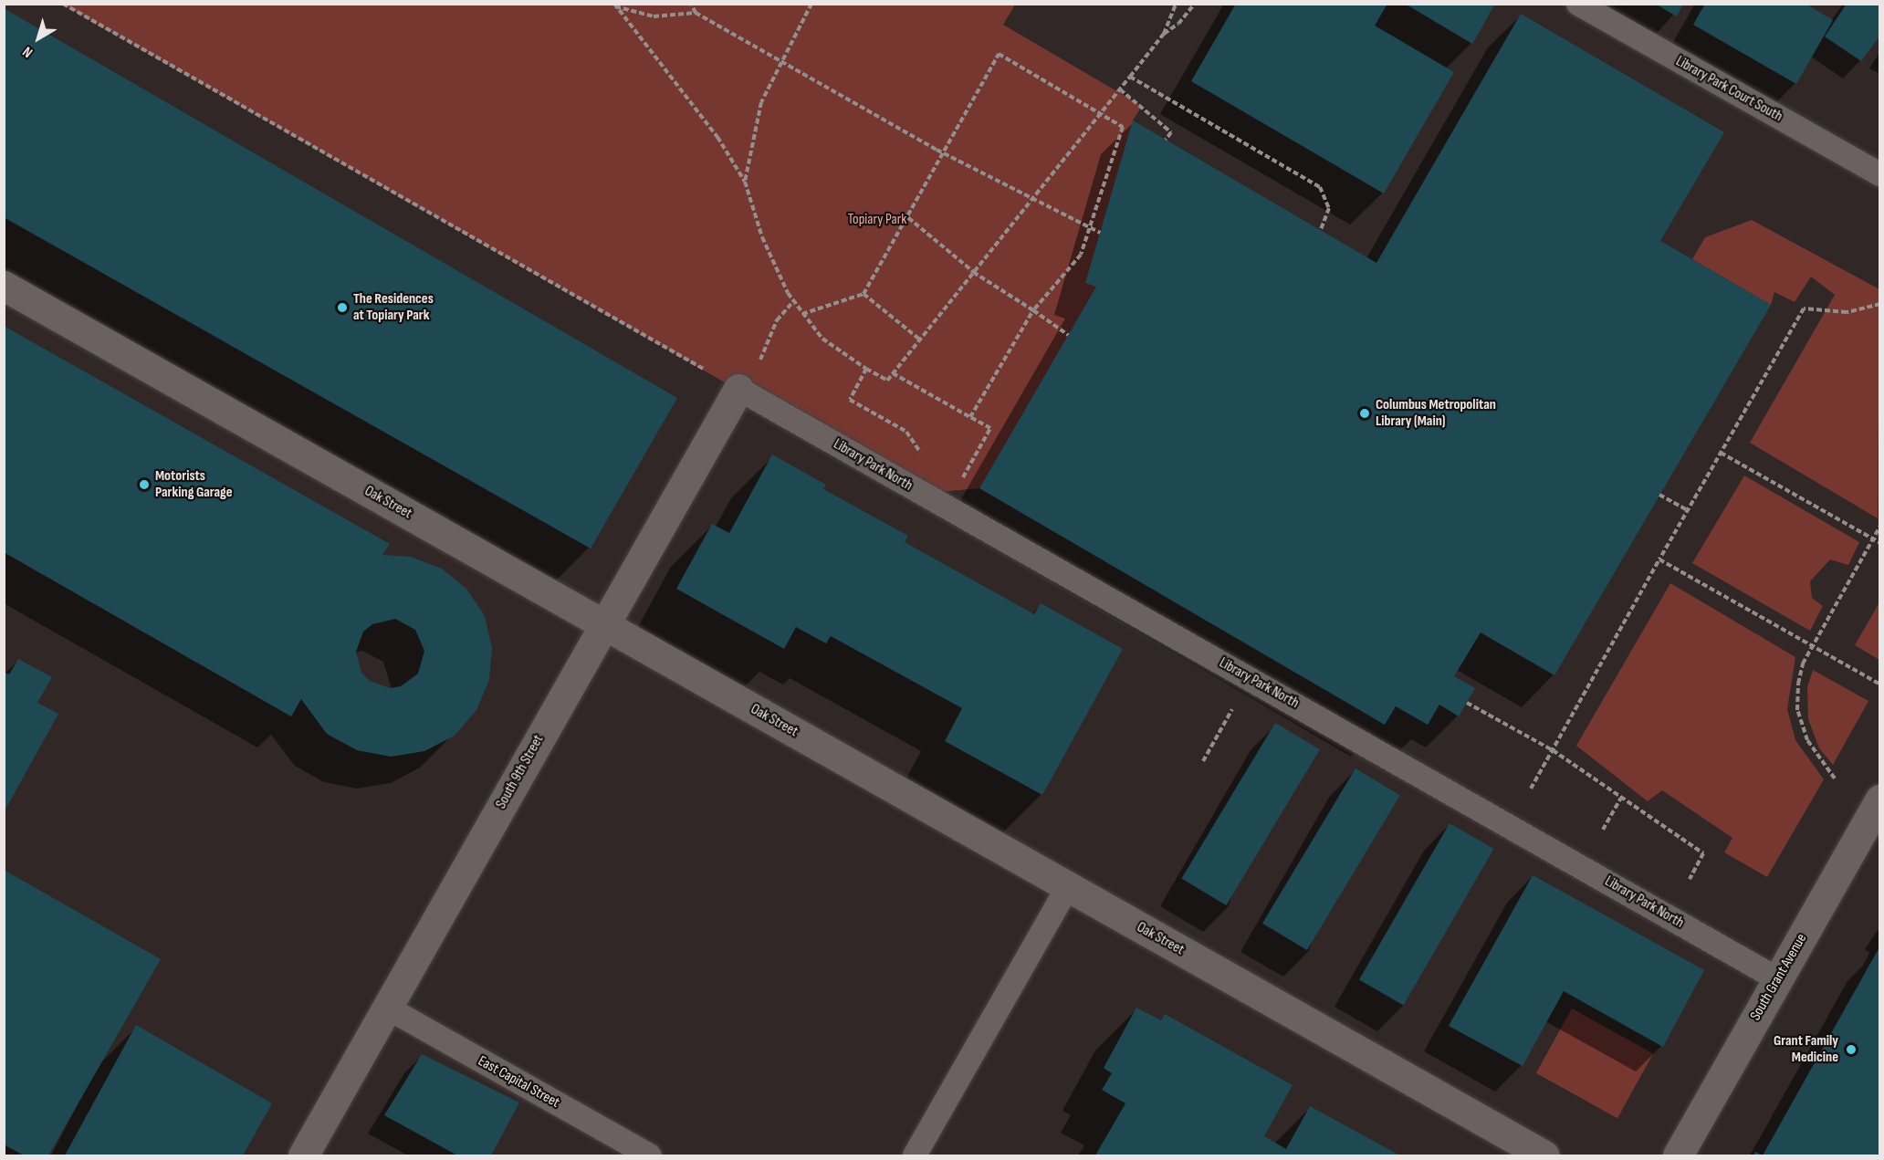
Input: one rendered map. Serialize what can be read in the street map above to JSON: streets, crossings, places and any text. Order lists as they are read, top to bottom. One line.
{"streets":{"street":["Oak Street","South 9th Street","South Grant Avenue"],"lane":["Library Park Court South","Library Park North","East Capital Street"]},"crossings":[["Library Park North","South 9th Street"],["Library Park North","South Grant Avenue"],["Oak Street","South 9th Street"],["South 9th Street","East Capital Street"]],"parks":["Topiary Park"],"places":["The Residences at Topiary Park","Columbus Metropolitan Library (Main)","Motorists Parking Garage","Grant Family Medicine"],"north":"bottom left"}
